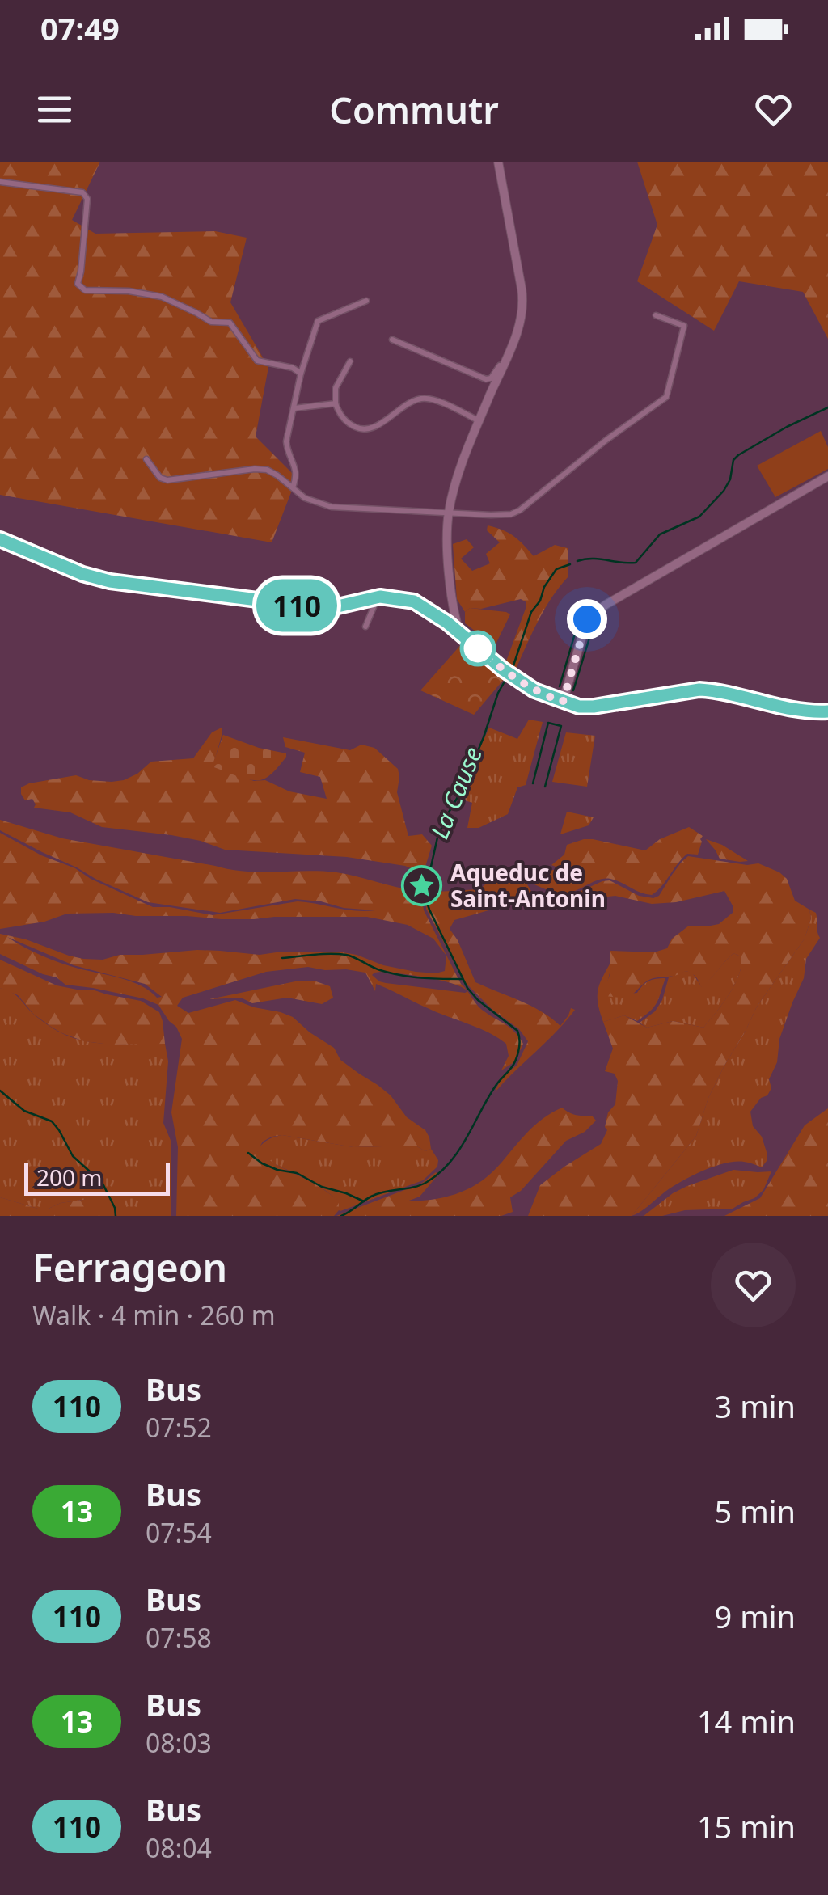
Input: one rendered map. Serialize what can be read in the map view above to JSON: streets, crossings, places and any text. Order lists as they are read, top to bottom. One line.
{"water":["La Cause"],"places":{"place":["Aqueduc de Saint-Antonin"]},"lines":["bus line 110"],"scale_bar":"200 m","page":{"status":"07:49","header":"Commutr","on_map":"110","scale":"200 m","heading":["Ferrageon","Walk · 4 min · 260 m"],"list":[{"mark":"110","name":"Bus","note":"07:52","value":"3 min"},{"mark":"13","name":"Bus","note":"07:54","value":"5 min"},{"mark":"110","name":"Bus","note":"07:58","value":"9 min"},{"mark":"13","name":"Bus","note":"08:03","value":"14 min"},{"mark":"110","name":"Bus","note":"08:04","value":"15 min"}]}}
